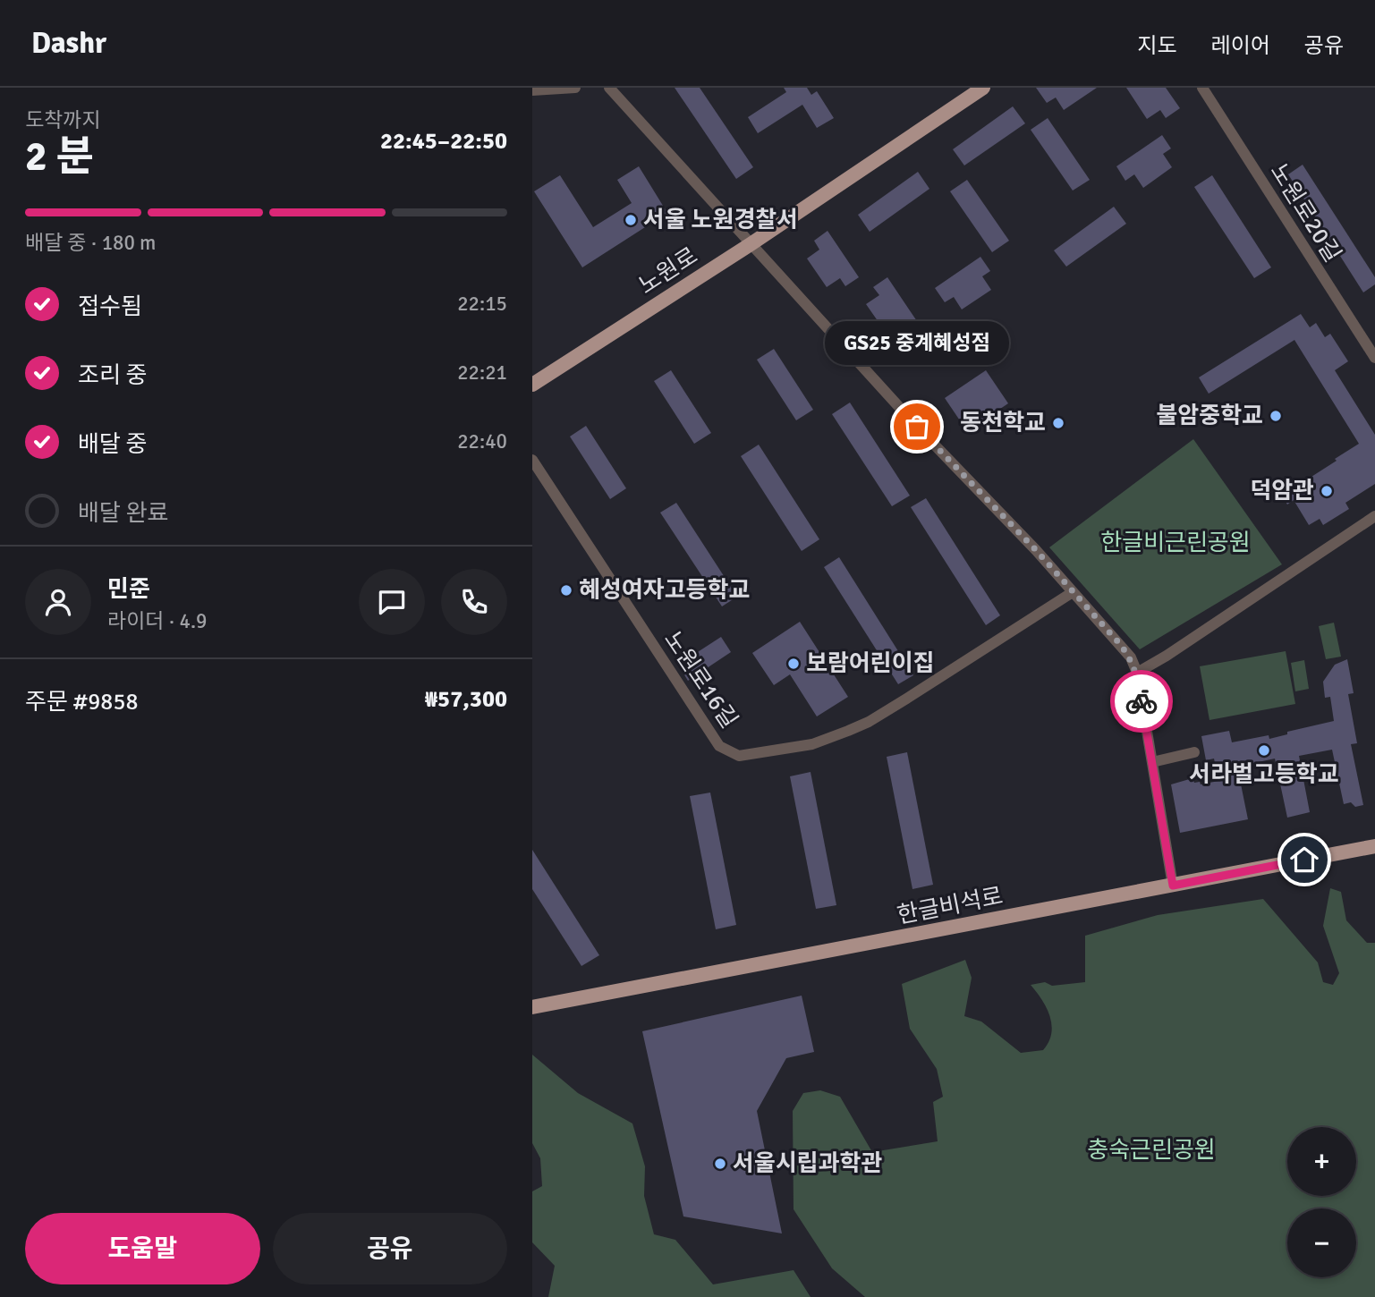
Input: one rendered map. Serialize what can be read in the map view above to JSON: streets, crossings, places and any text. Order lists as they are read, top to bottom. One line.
{"streets":{"main road":["노원로","한글비석로"],"street":["노원로20길","노원로16길"]},"parks":["한글비근린공원","충숙근린공원"],"places":["서울 노원경찰서","불암중학교","동천학교","GS25 중계혜성점","덕암관","혜성여자고등학교","보람어린이집","서라벌고등학교","서울시립과학관"],"page":{"header":"Dashr","nav":["지도","레이어","공유"],"heading":["2 분","도착까지","22:45–22:50"],"panel":["민준","라이더 · 4.9","주문 #9858","₩57,300"],"bar":"배달 중 · 180 m","list":[["접수됨","22:15"],["조리 중","22:21"],["배달 중","22:40"],"배달 완료"],"bubble":"GS25 중계혜성점","map_buttons":["+","−"],"buttons":["도움말","공유"]}}
